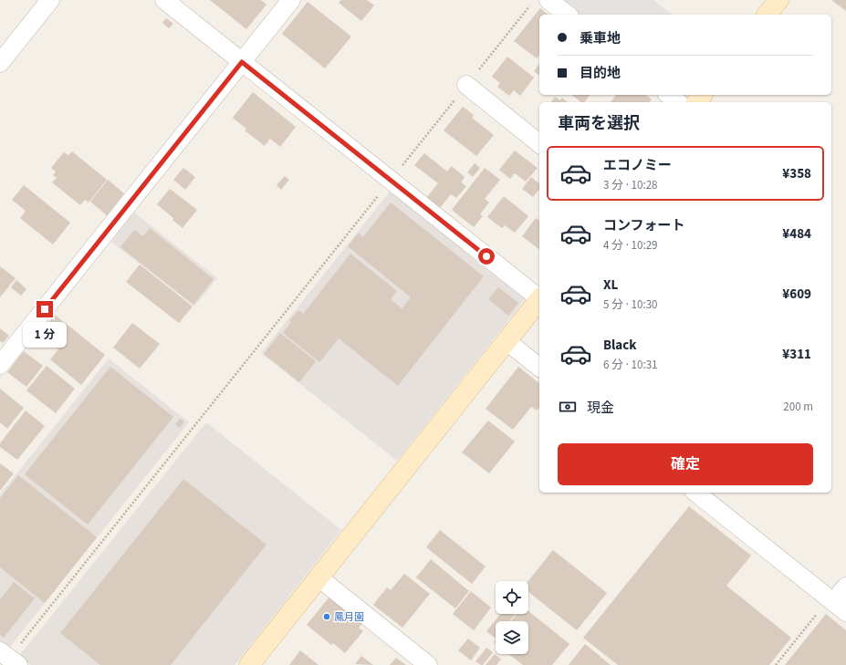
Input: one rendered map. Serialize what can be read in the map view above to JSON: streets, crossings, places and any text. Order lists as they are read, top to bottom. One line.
{"places":["鳳月園"],"page":{"banner":["乗車地","目的地"],"heading":"車両を選択","list":[{"name":"エコノミー","note":"3 分 · 10:28","value":"¥358"},{"name":"コンフォート","note":"4 分 · 10:29","value":"¥484"},{"name":"XL","note":"5 分 · 10:30","value":"¥609"},{"name":"Black","note":"6 分 · 10:31","value":"¥311"}],"bubble":"1 分","pay":["現金","200 m"],"buttons":"確定"}}
